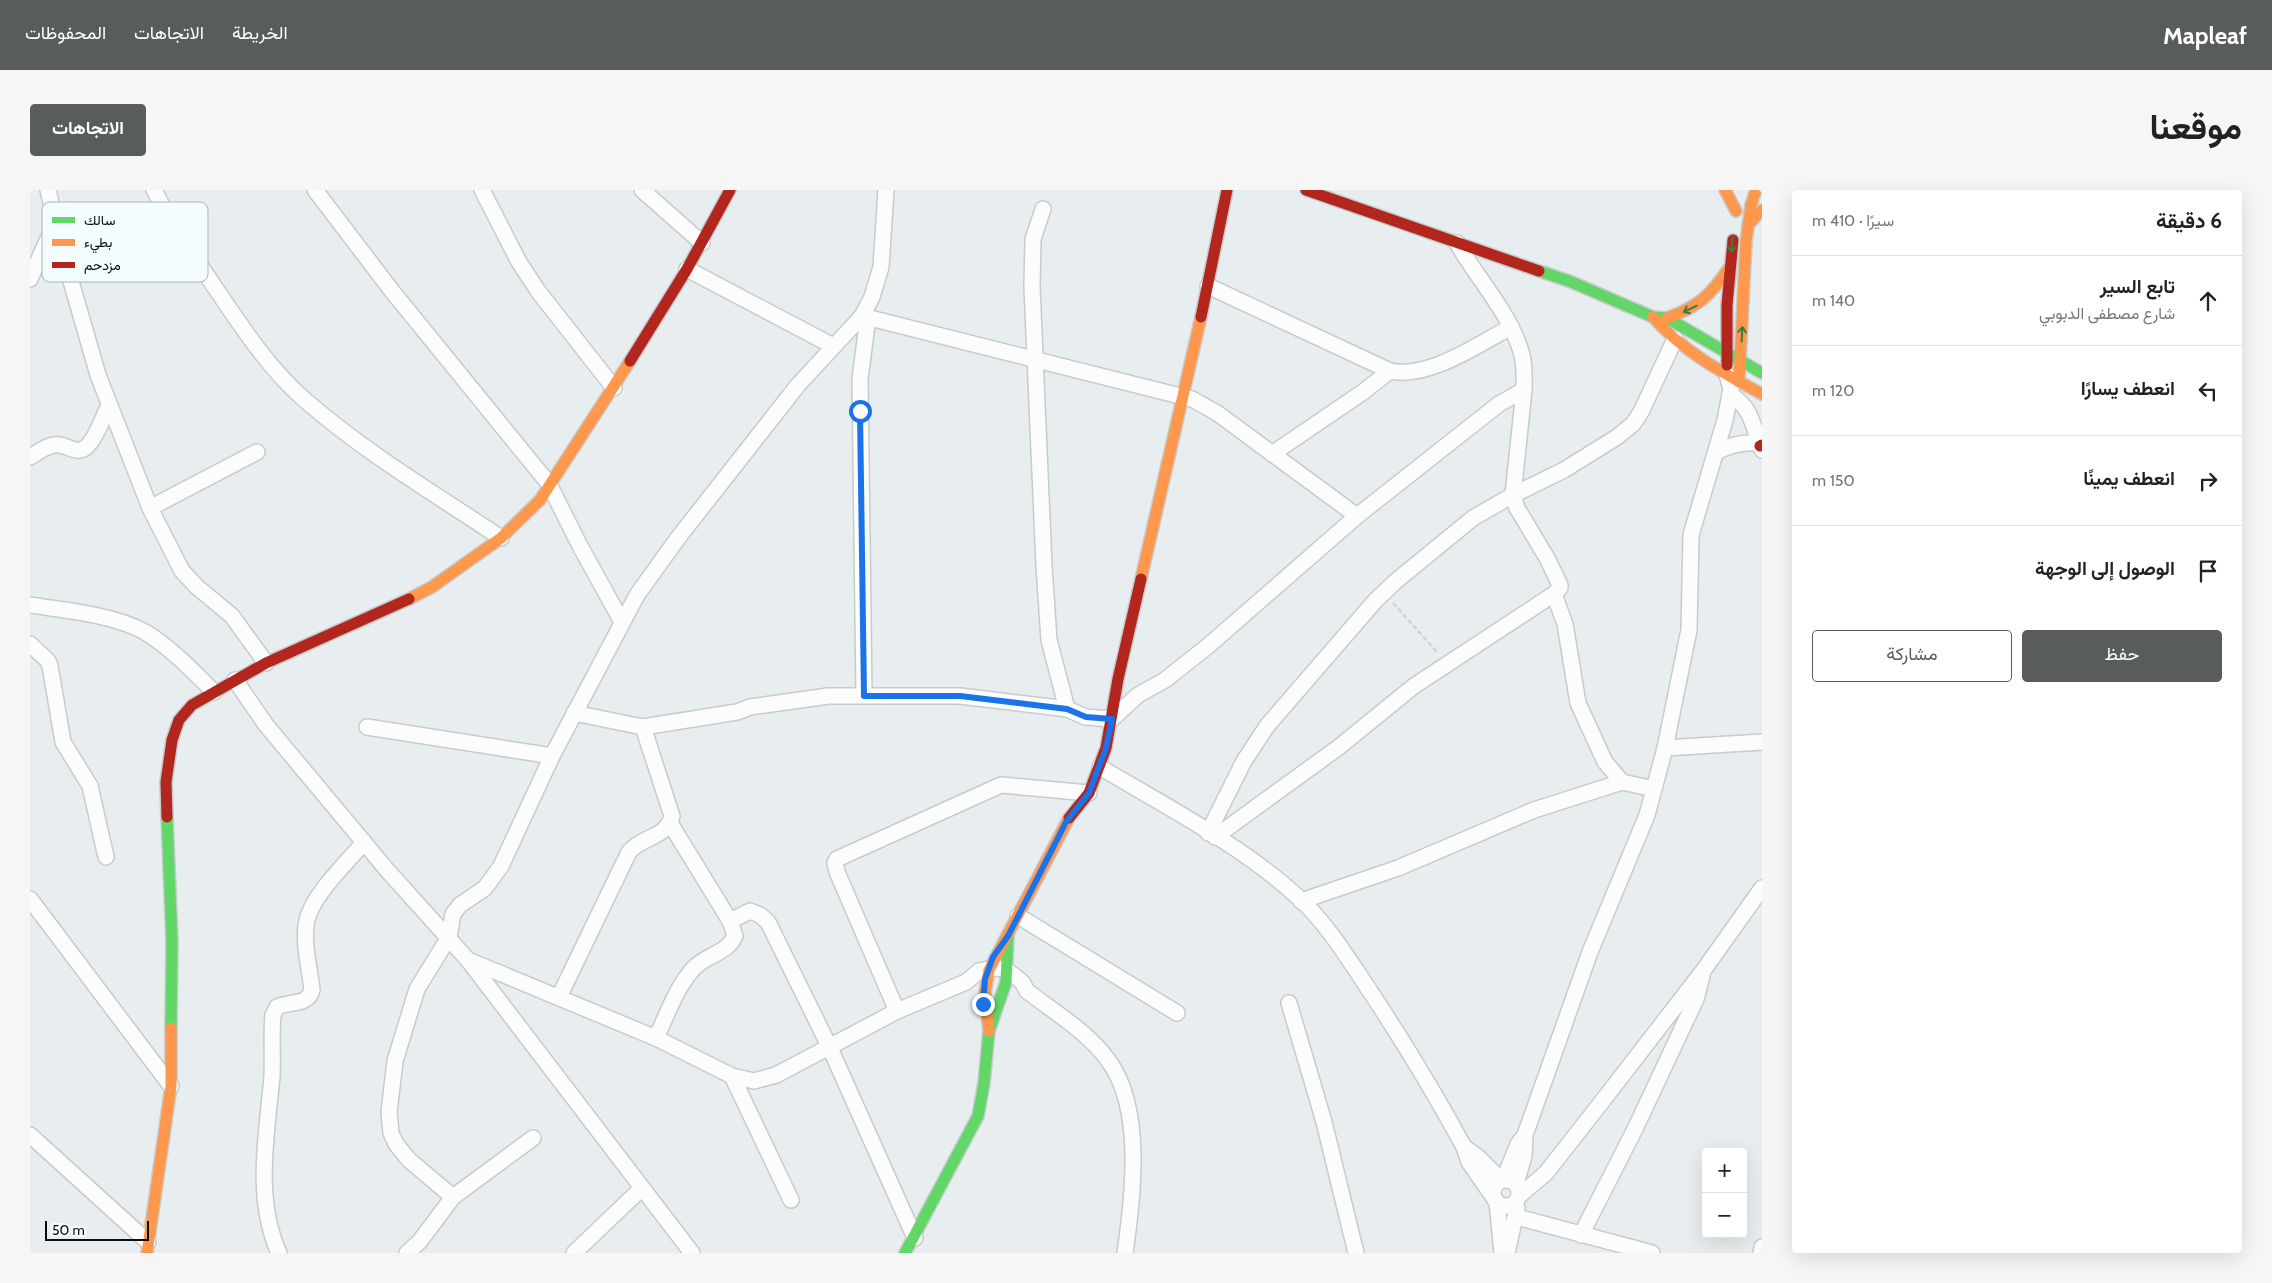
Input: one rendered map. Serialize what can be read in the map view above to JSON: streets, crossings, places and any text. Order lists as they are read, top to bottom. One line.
{"legend":["سالك","بطيء","مزدحم"],"scale_bar":"50 m","page":{"header":"Mapleaf","nav":["الخريطة","الاتجاهات","المحفوظات"],"title":"موقعنا","buttons":["الاتجاهات",["حفظ","مشاركة"]],"heading":["6 دقيقة","سيرًا · 410 m"],"list":[["تابع السير","شارع مصطفى الدبوبي","140 m"],["انعطف يسارًا","120 m"],["انعطف يمينًا","150 m"],"الوصول إلى الوجهة"],"map_buttons":["+","−"],"scale":"50 m"}}
